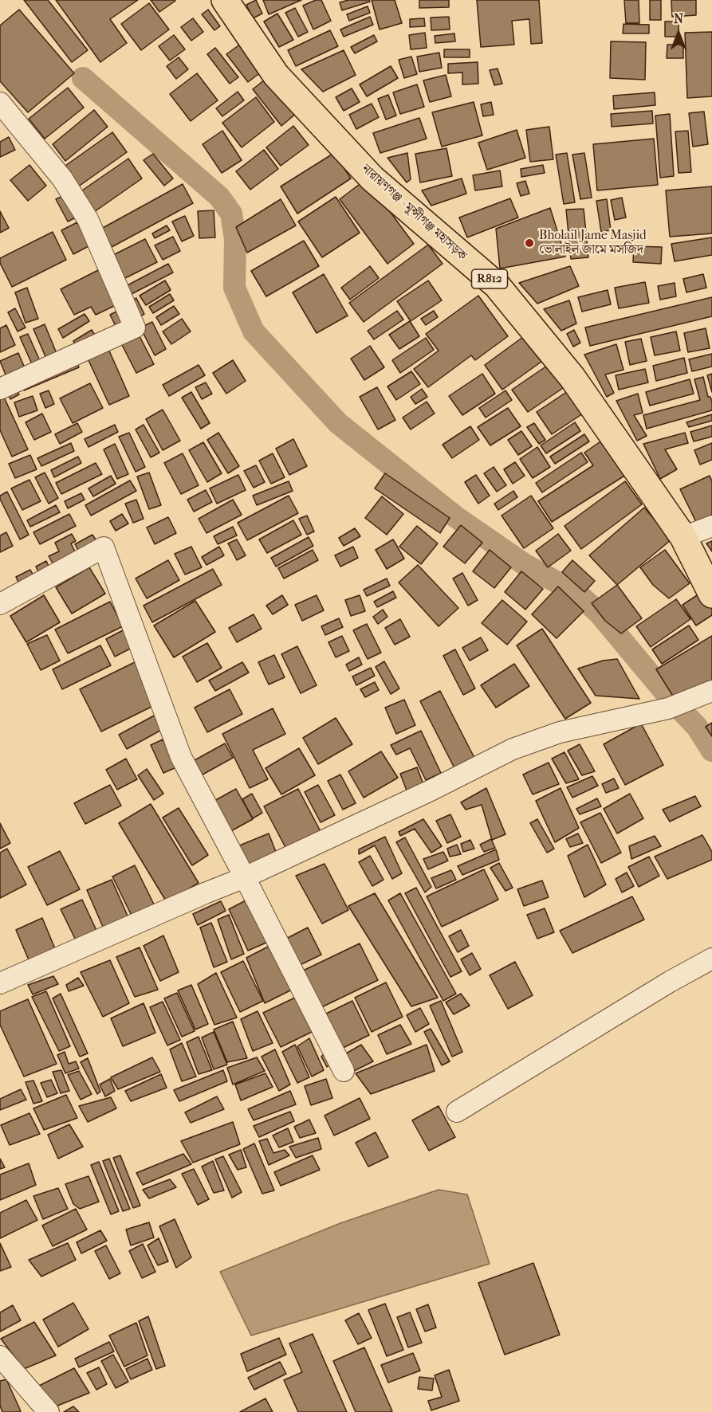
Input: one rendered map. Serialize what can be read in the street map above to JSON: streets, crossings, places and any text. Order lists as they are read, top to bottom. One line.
{"streets":{"main road":["নারায়ণগঞ্জ - মুন্সীগঞ্জ মহাসড়ক","R812"]},"places":["Bholail Jame Masjid ভোলাইল জামে মসজিদ"],"north":"top"}
